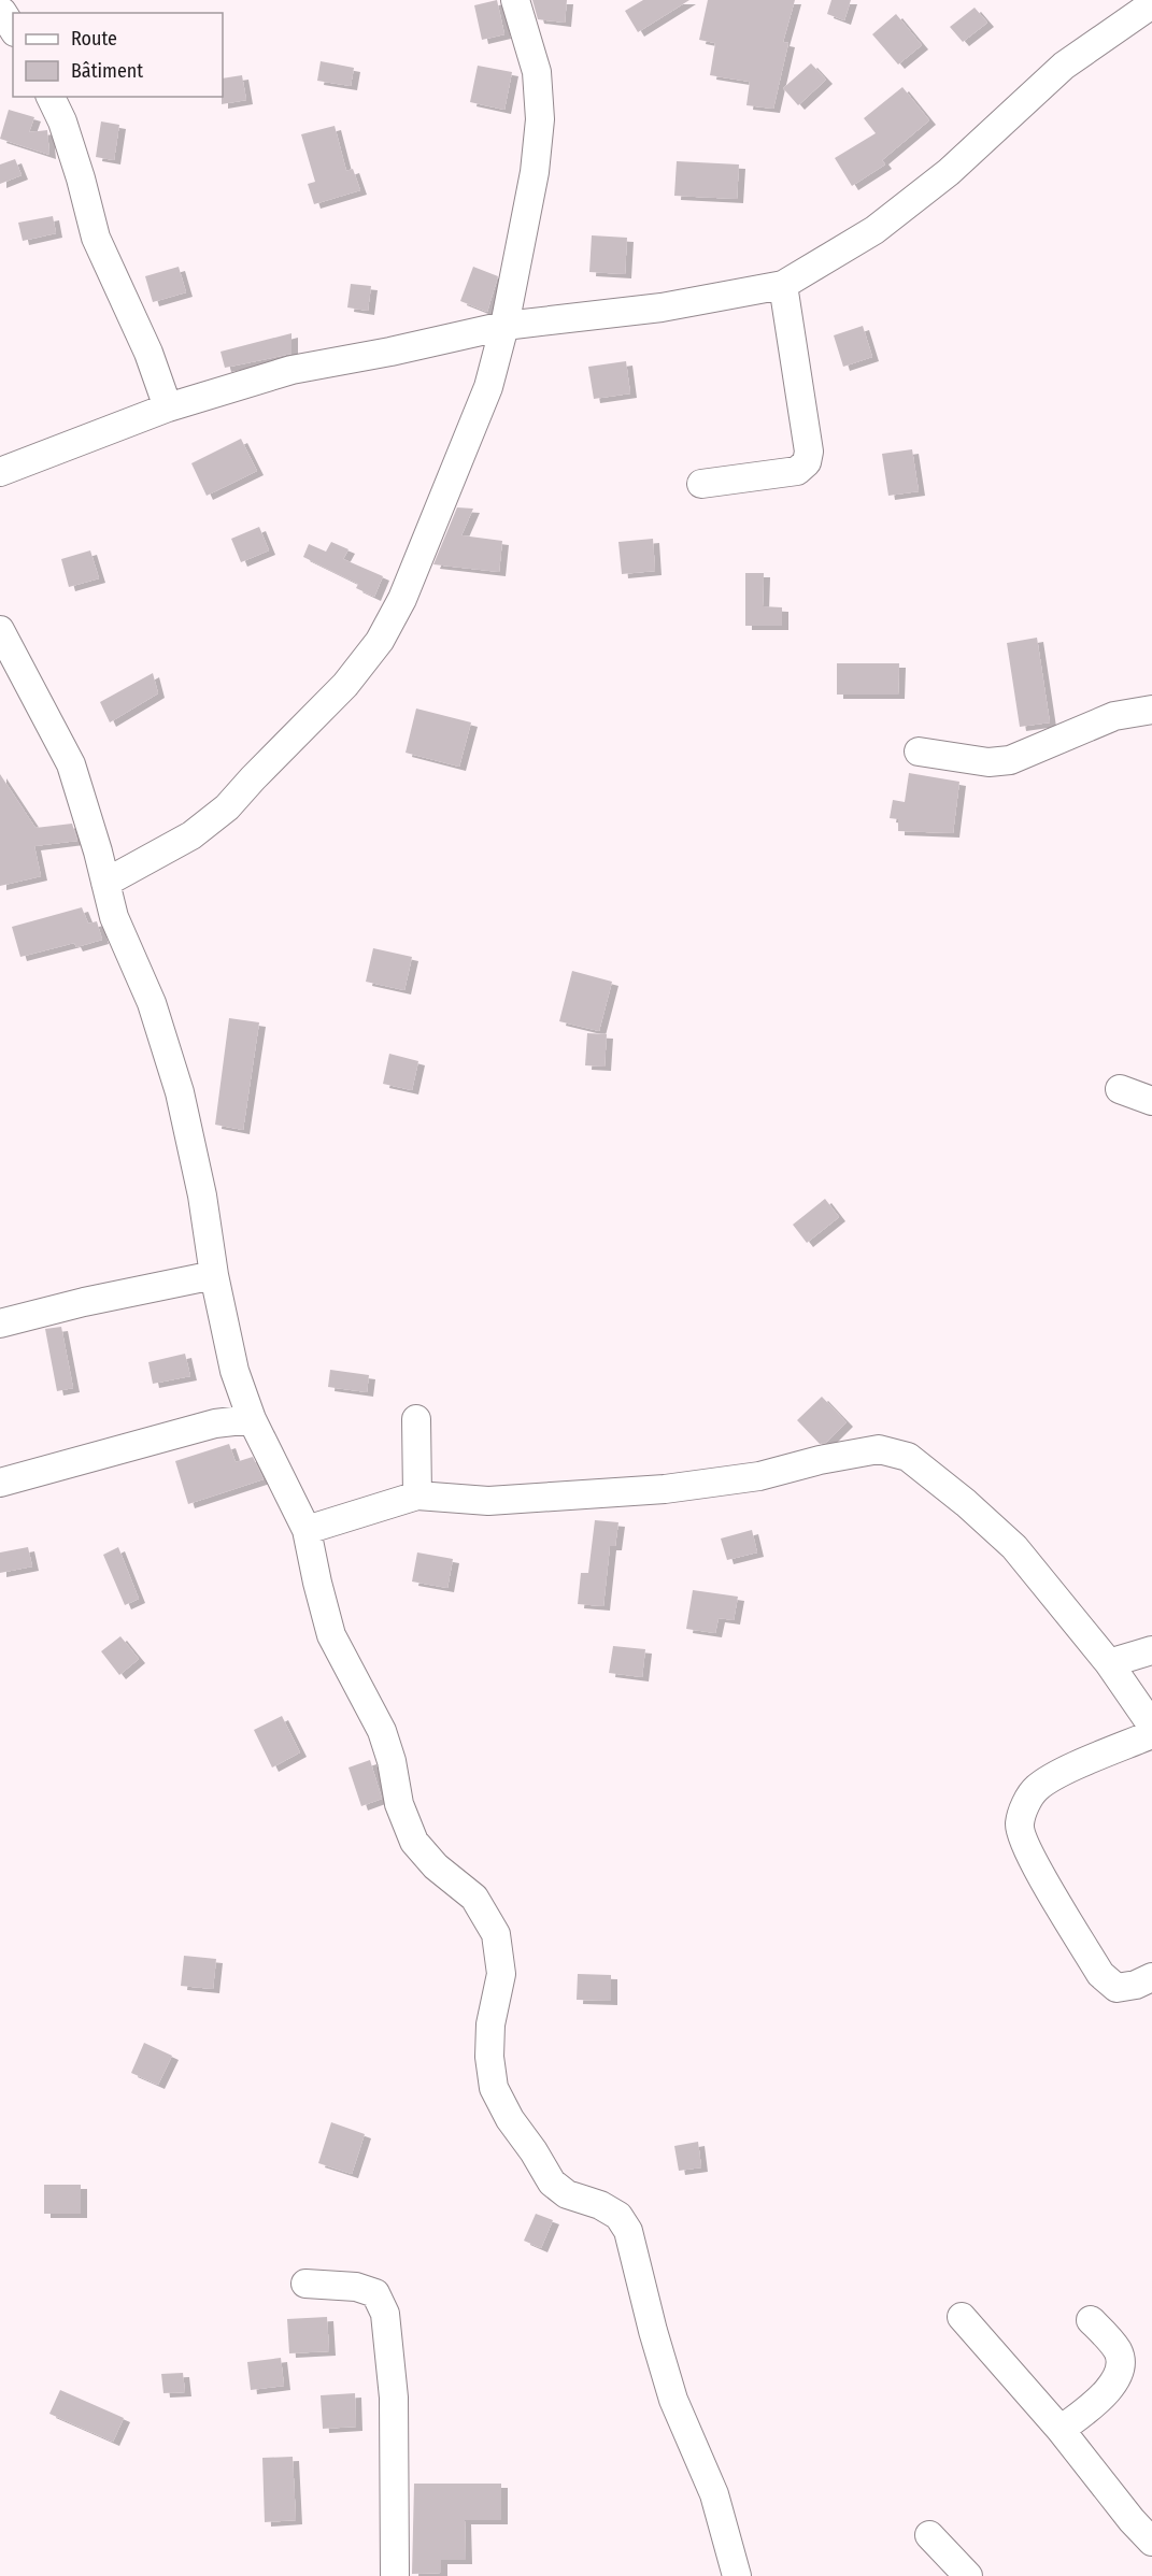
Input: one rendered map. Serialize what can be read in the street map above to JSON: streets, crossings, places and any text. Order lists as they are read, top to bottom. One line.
{"legend":["Route","Bâtiment"]}
